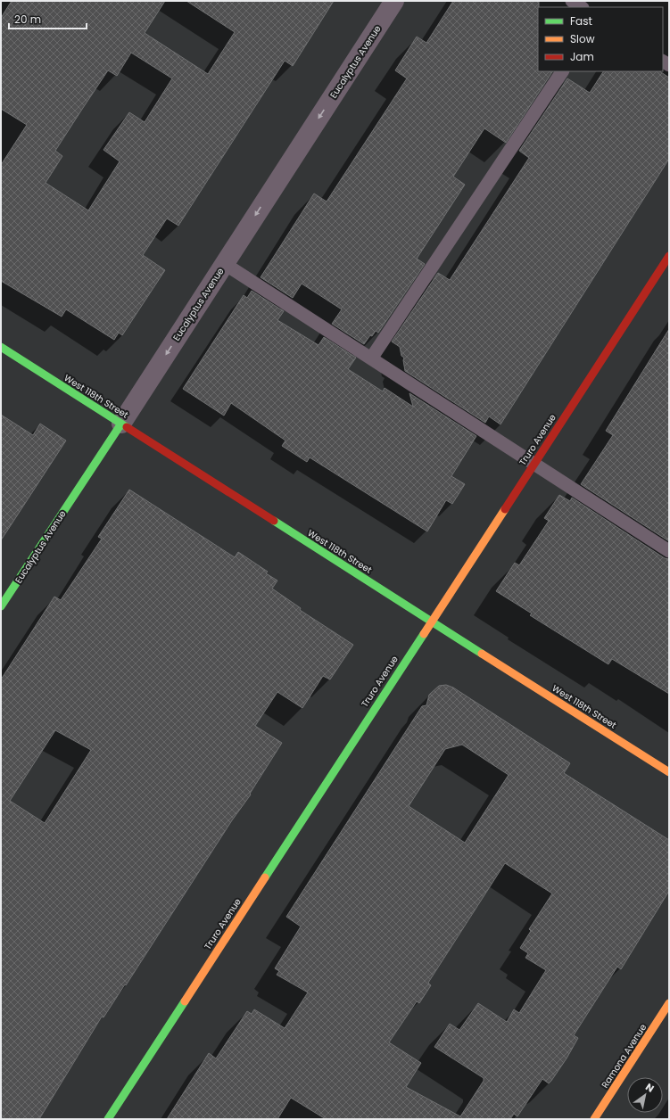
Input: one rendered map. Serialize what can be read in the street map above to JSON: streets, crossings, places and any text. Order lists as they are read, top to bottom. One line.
{"streets":{"street":["Eucalyptus Avenue","West 118th Street","Truro Avenue","Ramona Avenue"]},"crossings":[["Eucalyptus Avenue","West 118th Street"],["West 118th Street","Truro Avenue"]],"one_way":["Eucalyptus Avenue"],"legend":["Fast","Slow","Jam"],"scale_bar":"20 m","north":"top right"}
